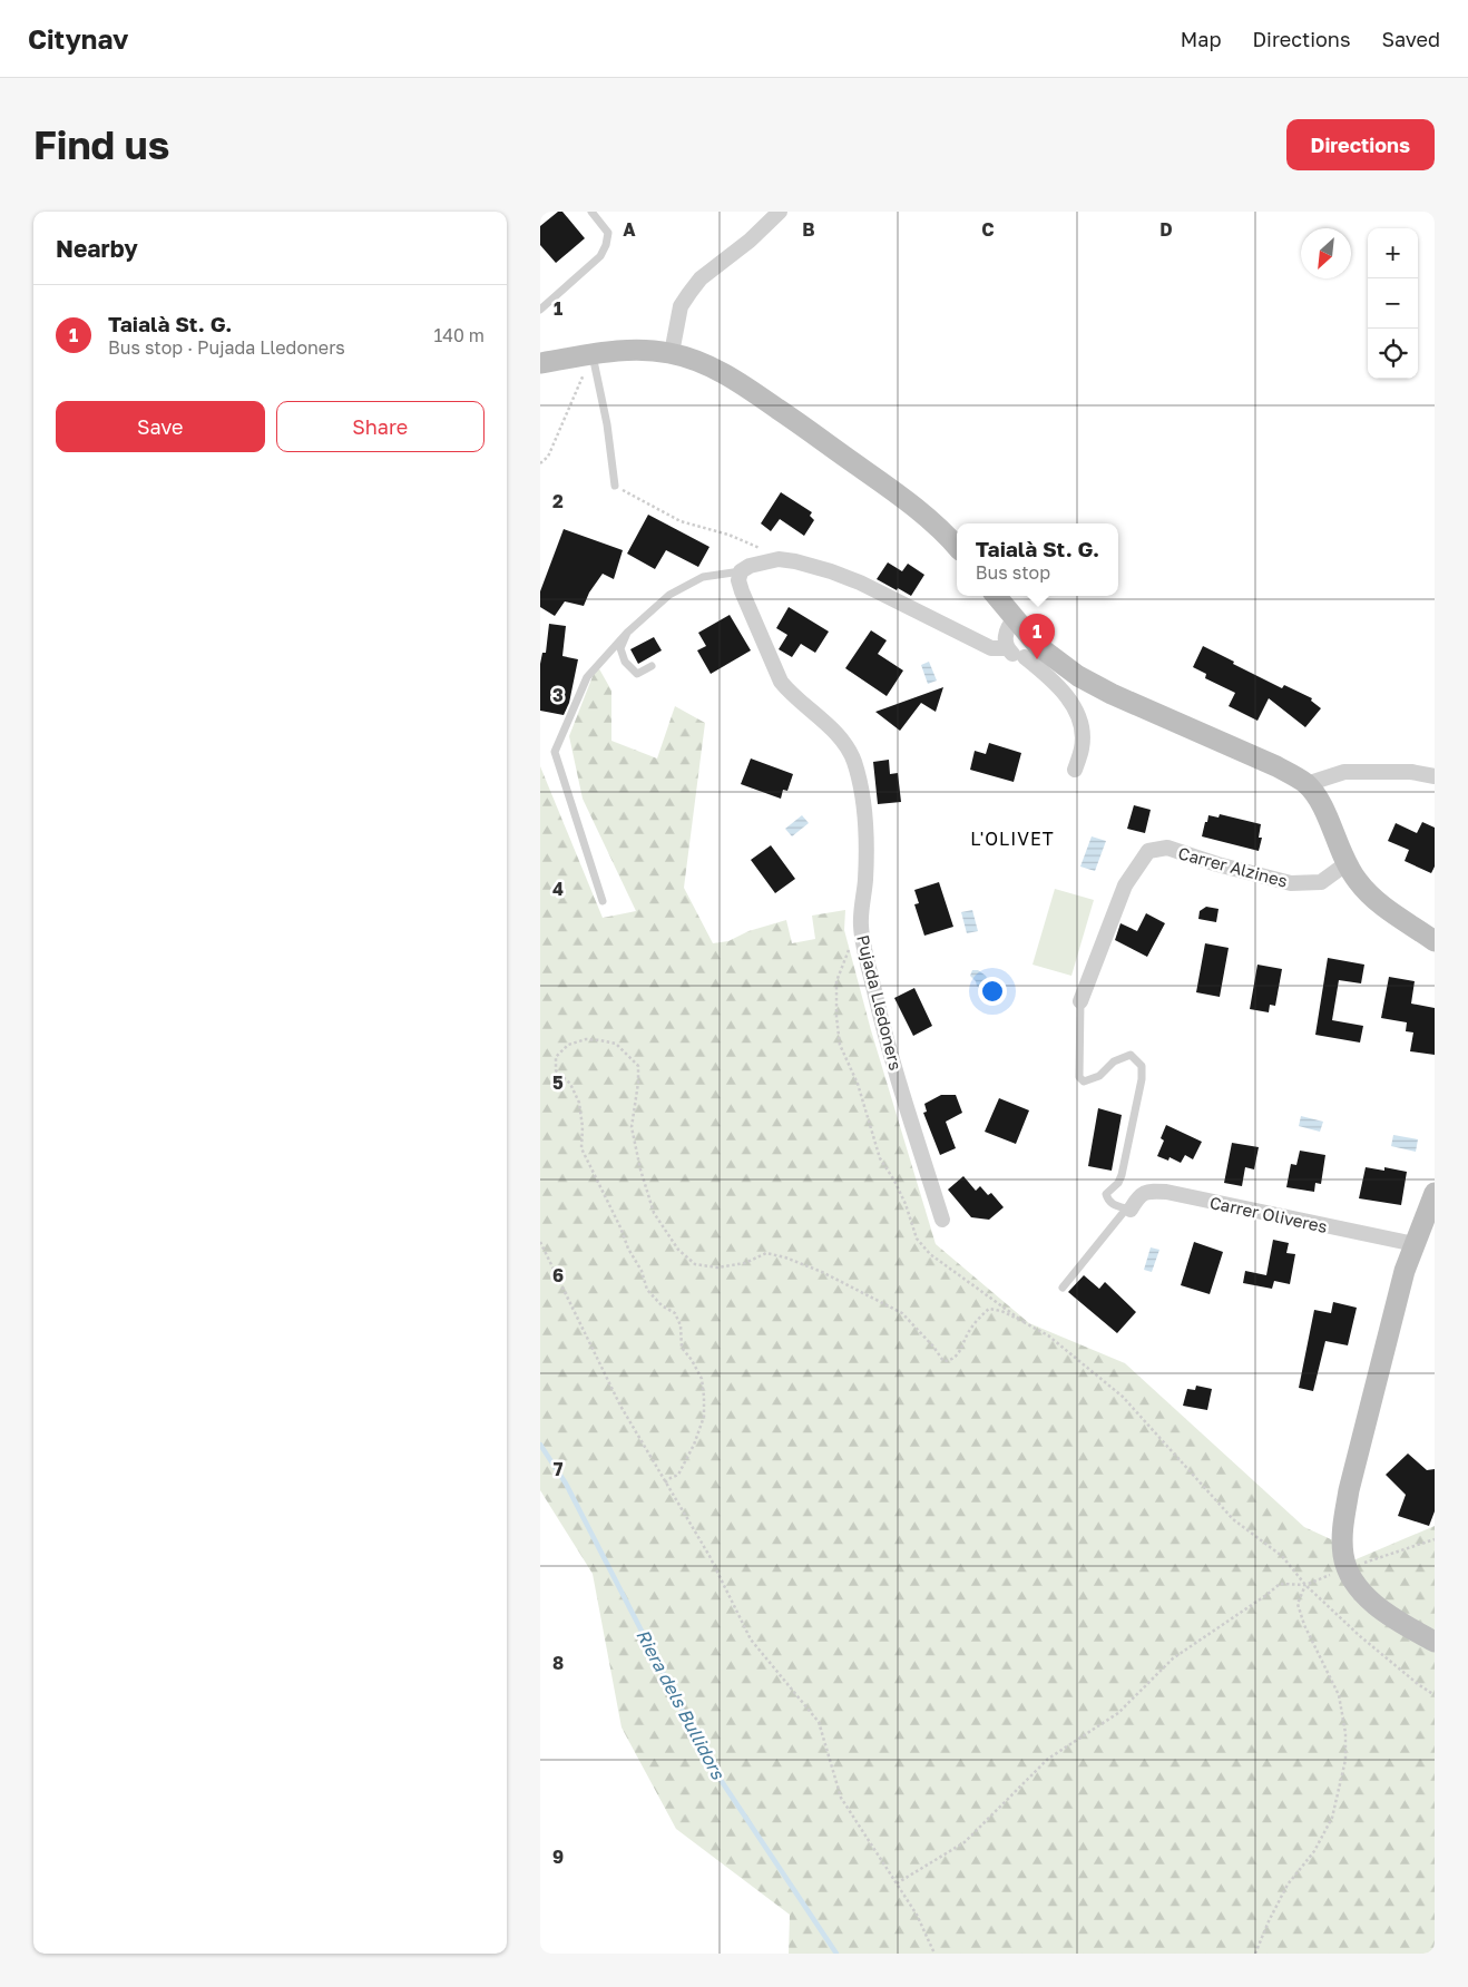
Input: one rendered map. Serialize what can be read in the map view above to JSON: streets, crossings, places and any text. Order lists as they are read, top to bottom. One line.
{"streets":{"street":["Carrer Alzines","Pujada Lledoners","Carrer Oliveres"]},"districts":["L'OLIVET"],"water":["Riera dels Bullidors"],"north":"bottom left","page":{"header":"Citynav","nav":["Map","Directions","Saved"],"buttons":["Directions",["Save","Share"]],"title":"Find us","heading":"Nearby","map_buttons":["+","−"],"list":[{"mark":"1","name":"Taialà St. G.","note":"Bus stop · Pujada Lledoners","value":"140 m"}],"popup":["Taialà St. G.","Bus stop"],"pins":"1"},"grid":{"columns":["A","B","C","D"],"rows":["1","2","3","4","5","6","7","8","9"]}}
